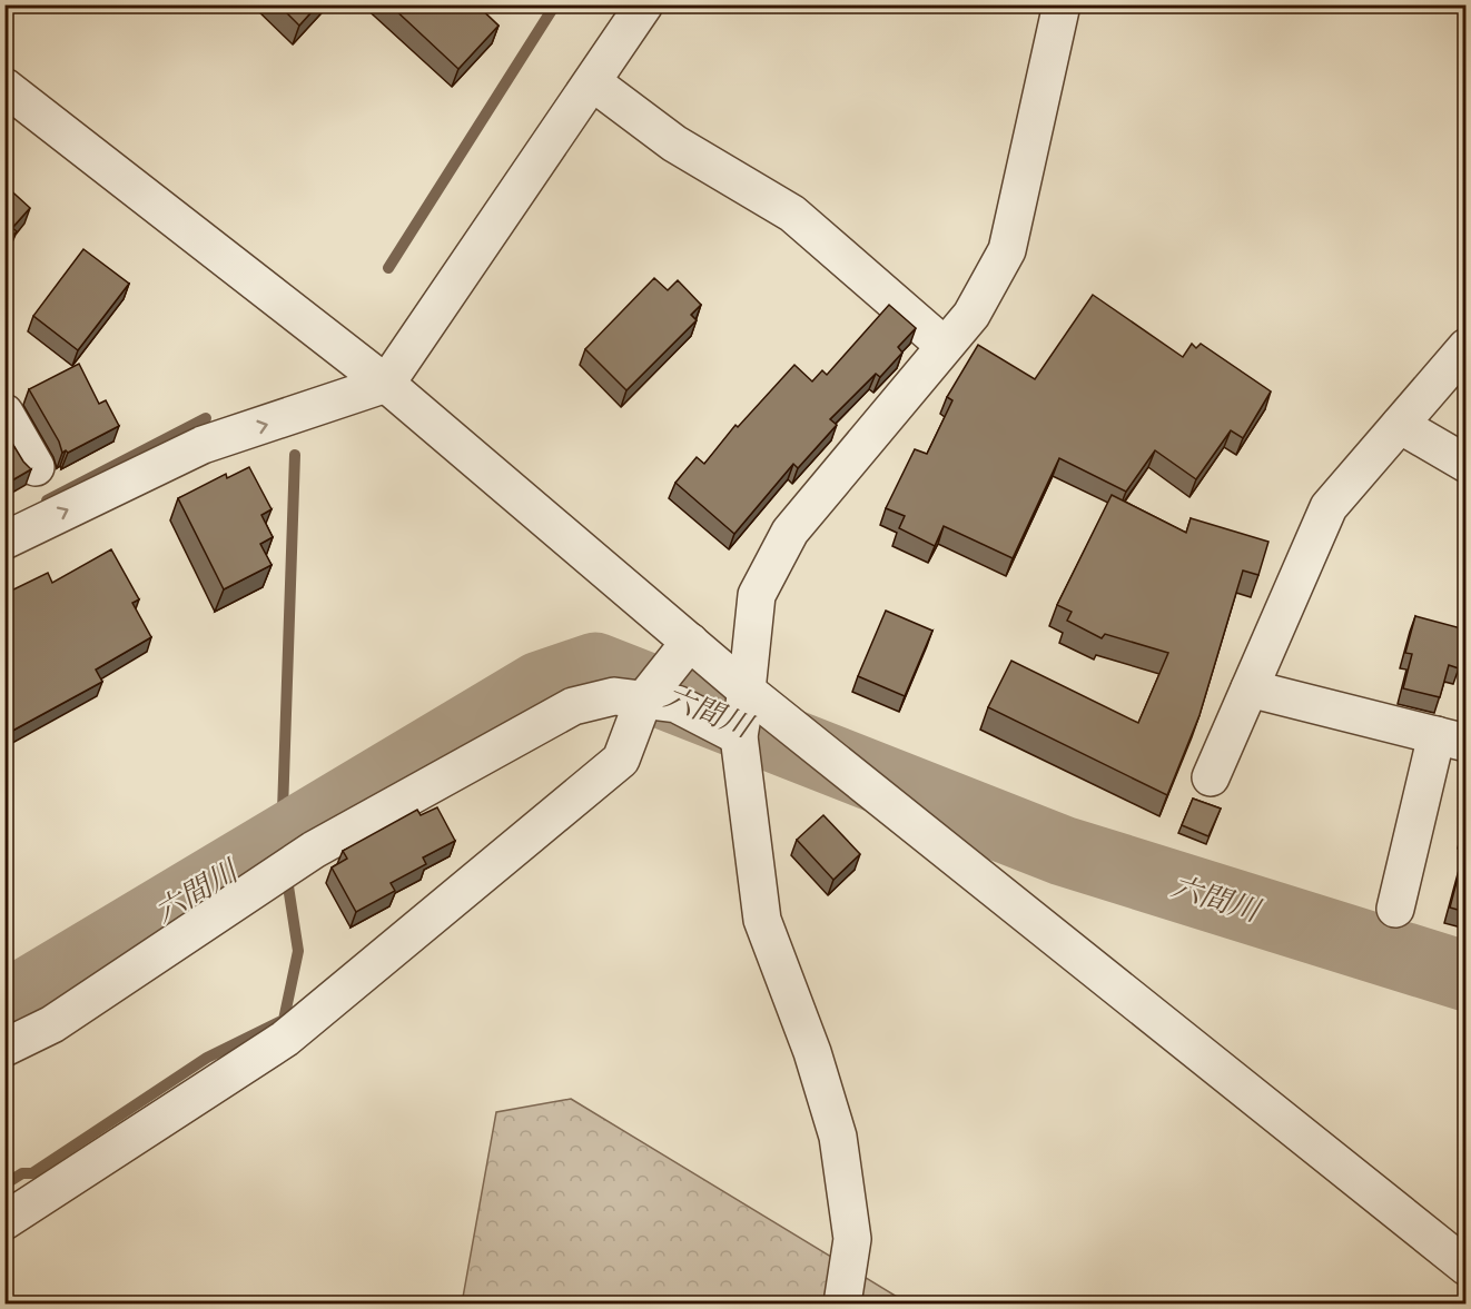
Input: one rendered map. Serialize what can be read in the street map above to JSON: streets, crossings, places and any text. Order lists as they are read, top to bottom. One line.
{"water":["六間川"]}
